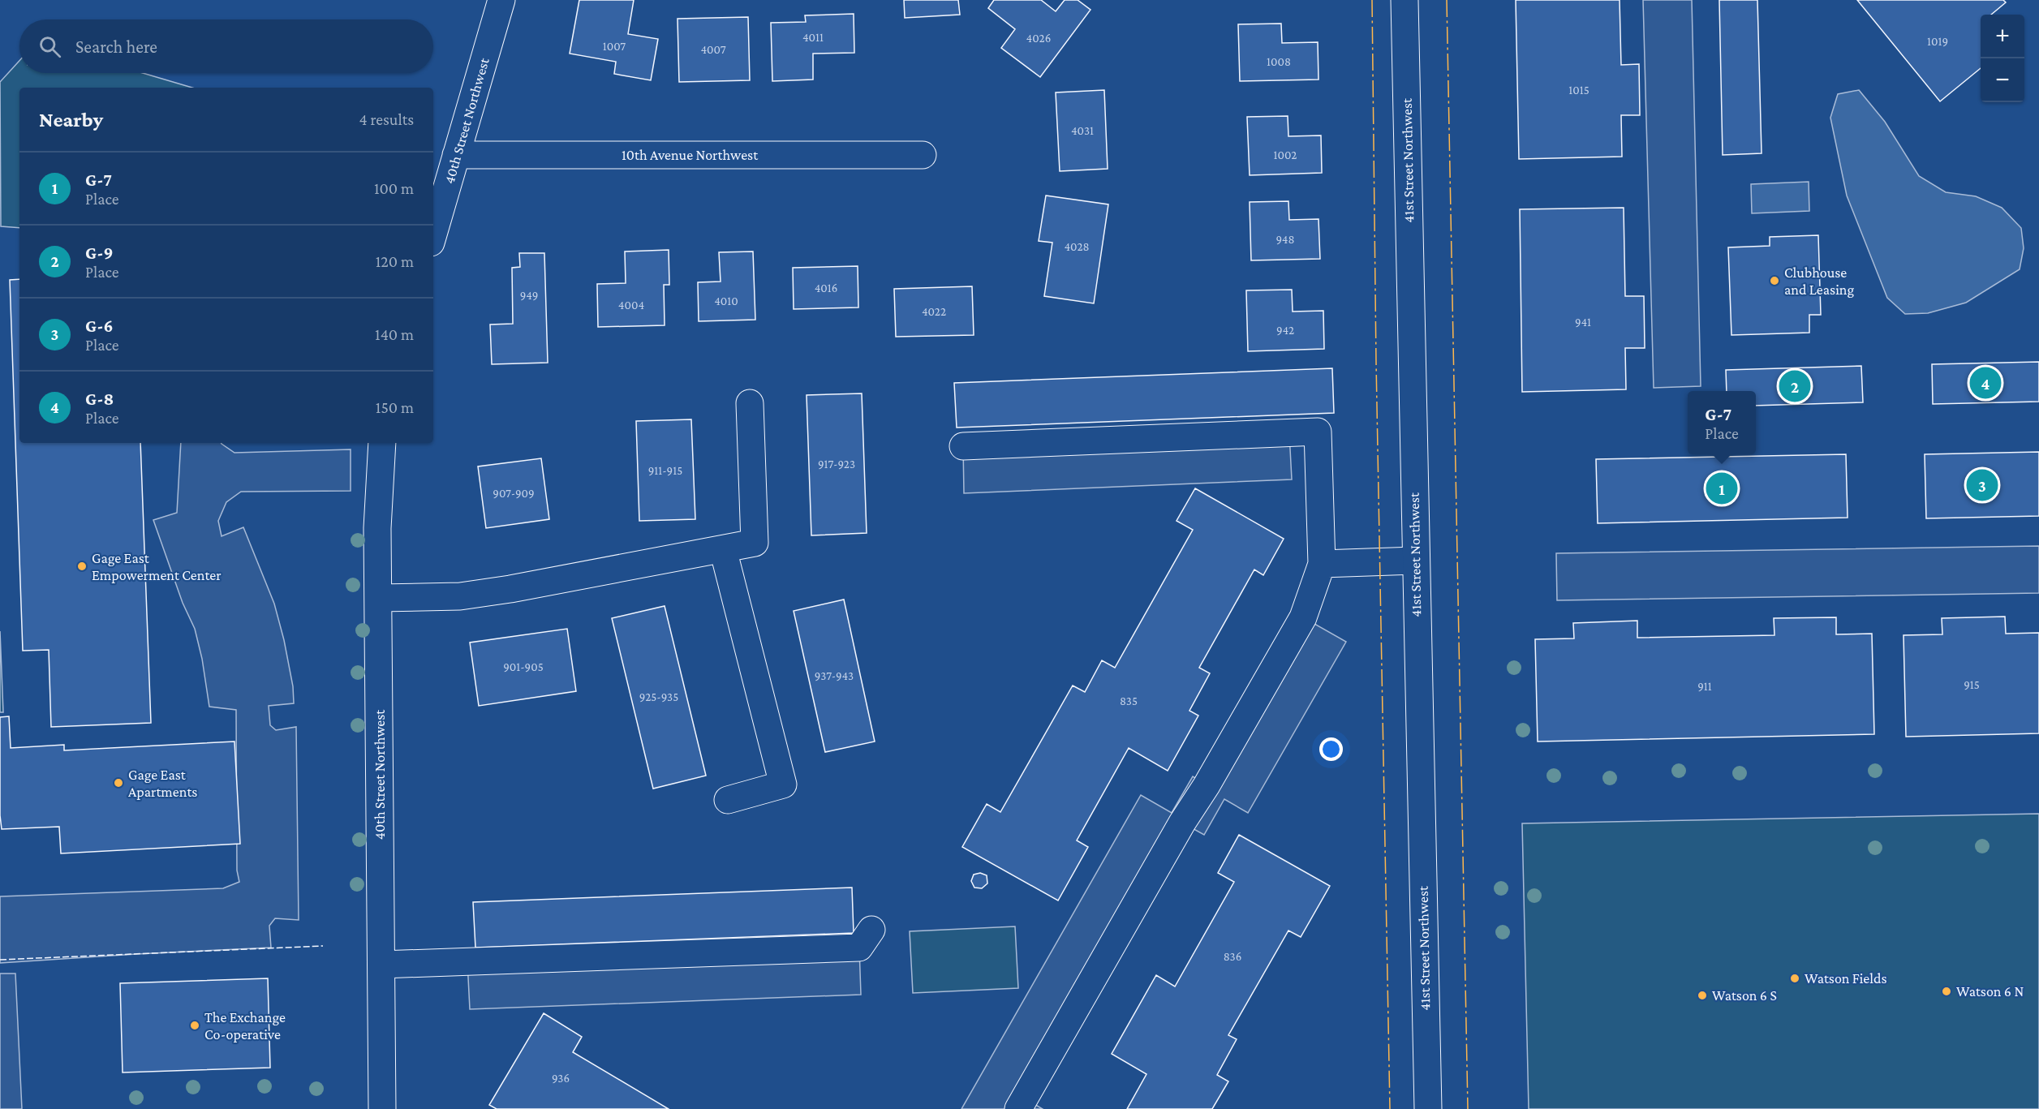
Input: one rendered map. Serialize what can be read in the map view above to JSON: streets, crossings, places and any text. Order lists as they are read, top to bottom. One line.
{"streets":{"street":["40th Street Northwest","10th Avenue Northwest","41st Street Northwest"]},"crossings":[["40th Street Northwest","10th Avenue Northwest"]],"places":["Clubhouse and Leasing","Gage East Empowerment Center","Gage East Apartments","Watson Fields","Watson 6 N","Watson 6 S","The Exchange Co-operative"],"house_numbers":["4011","4026","1019","1007","4007","1008","1015","4031","1002","948","4028","4016","949","4010","4004","4022","941","942","917-923","911-915","907-909","901-905","937-943","915","911","925-935","835","836","936"],"page":{"map_buttons":["+","−"],"search":"Search here","heading":["Nearby","4 results"],"list":[{"mark":"1","name":"G-7","note":"Place","value":"100 m"},{"mark":"2","name":"G-9","note":"Place","value":"120 m"},{"mark":"3","name":"G-6","note":"Place","value":"140 m"},{"mark":"4","name":"G-8","note":"Place","value":"150 m"}],"pins":["4","2","3","1"],"popup":["G-7","Place"]}}
